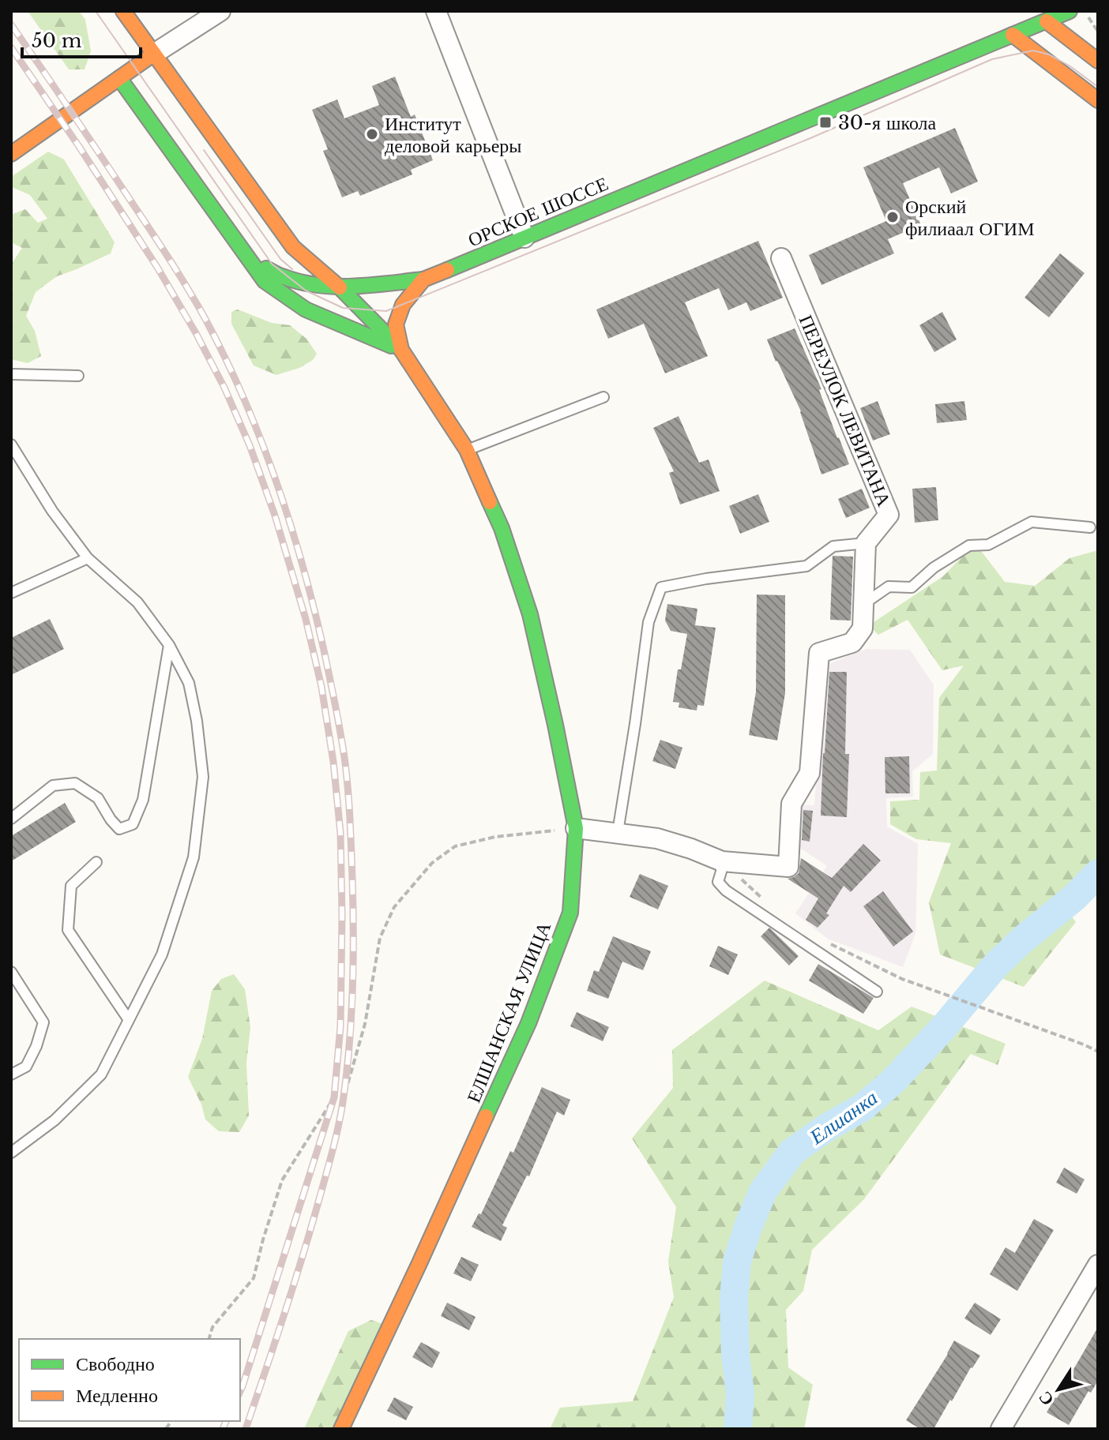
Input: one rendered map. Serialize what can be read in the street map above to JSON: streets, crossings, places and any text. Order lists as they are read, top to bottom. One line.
{"streets":{"main road":["ОРСКОЕ ШОССЕ","ЕЛШАНСКАЯ УЛИЦА"],"street":["ПЕРЕУЛОК ЛЕВИТАНА"]},"crossings":[["ОРСКОЕ ШОССЕ","ЕЛШАНСКАЯ УЛИЦА"]],"water":["Елшанка"],"places":{"transit":["30-я школа"],"other":["Институт деловой карьеры","Орский филиаал ОГИМ"]},"legend":["Свободно","Медленно"],"scale_bar":"50 m","north":"bottom left"}
